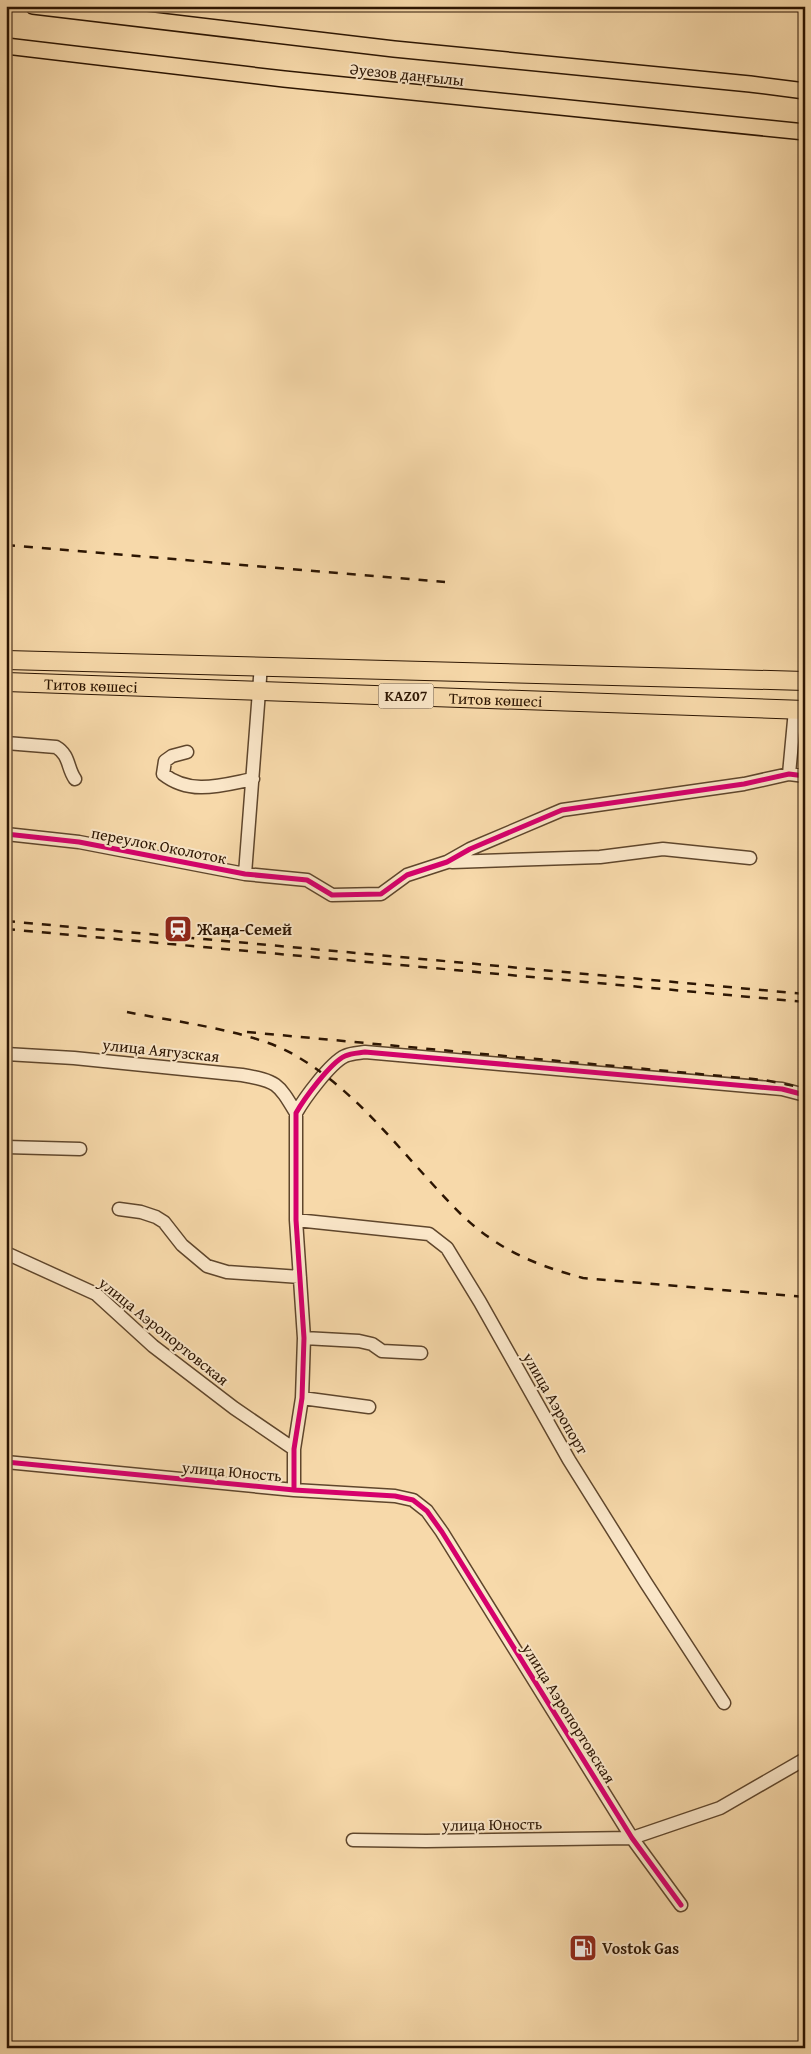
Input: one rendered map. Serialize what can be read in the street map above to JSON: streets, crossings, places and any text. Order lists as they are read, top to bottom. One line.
{"streets":{"highway":["Титов көшесі","KAZ07"],"main road":["Әуезов даңғылы"],"street":["переулок Околоток","улица Аягузская","улица Аэропортовская","улица Аэропорт","улица Юность"]},"crossings":[["улица Аэропортовская","улица Юность"]],"places":{"station":["Жаңа-Семей"],"fuel station":["Vostok Gas"]}}
